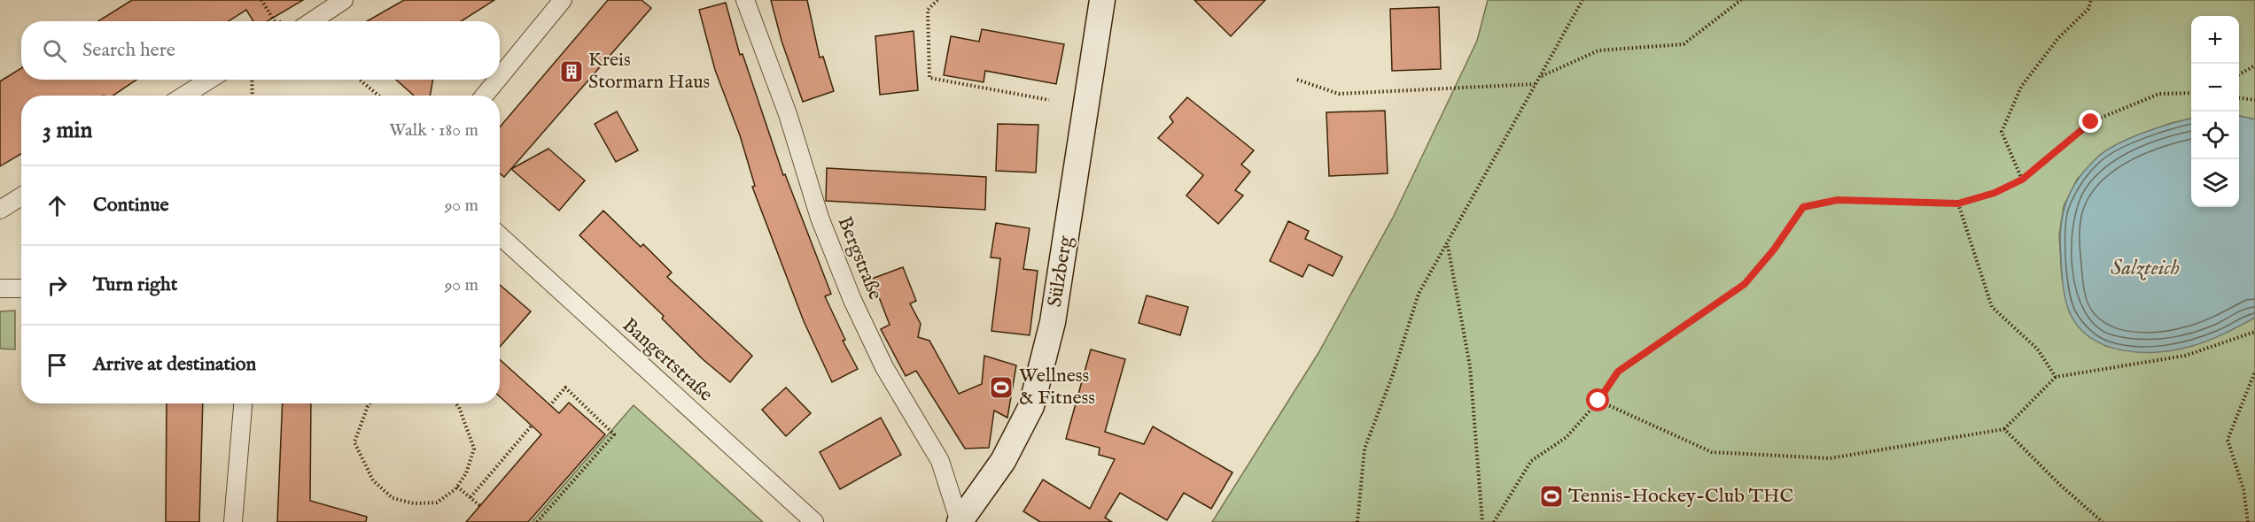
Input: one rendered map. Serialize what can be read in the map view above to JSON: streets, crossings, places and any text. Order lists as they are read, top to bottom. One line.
{"streets":{"street":["Bergstraße","Sülzberg","Bangertstraße"]},"crossings":[["Bergstraße","Sülzberg"]],"water":["Salzteich"],"places":{"building":["Kreis Stormarn Haus"],"sports":["Wellness & Fitness","Tennis-Hockey-Club THC"]},"page":{"map_buttons":["+","−"],"search":"Search here","heading":["3 min","Walk · 180 m"],"list":[["Continue","90 m"],["Turn right","90 m"],"Arrive at destination"]}}
